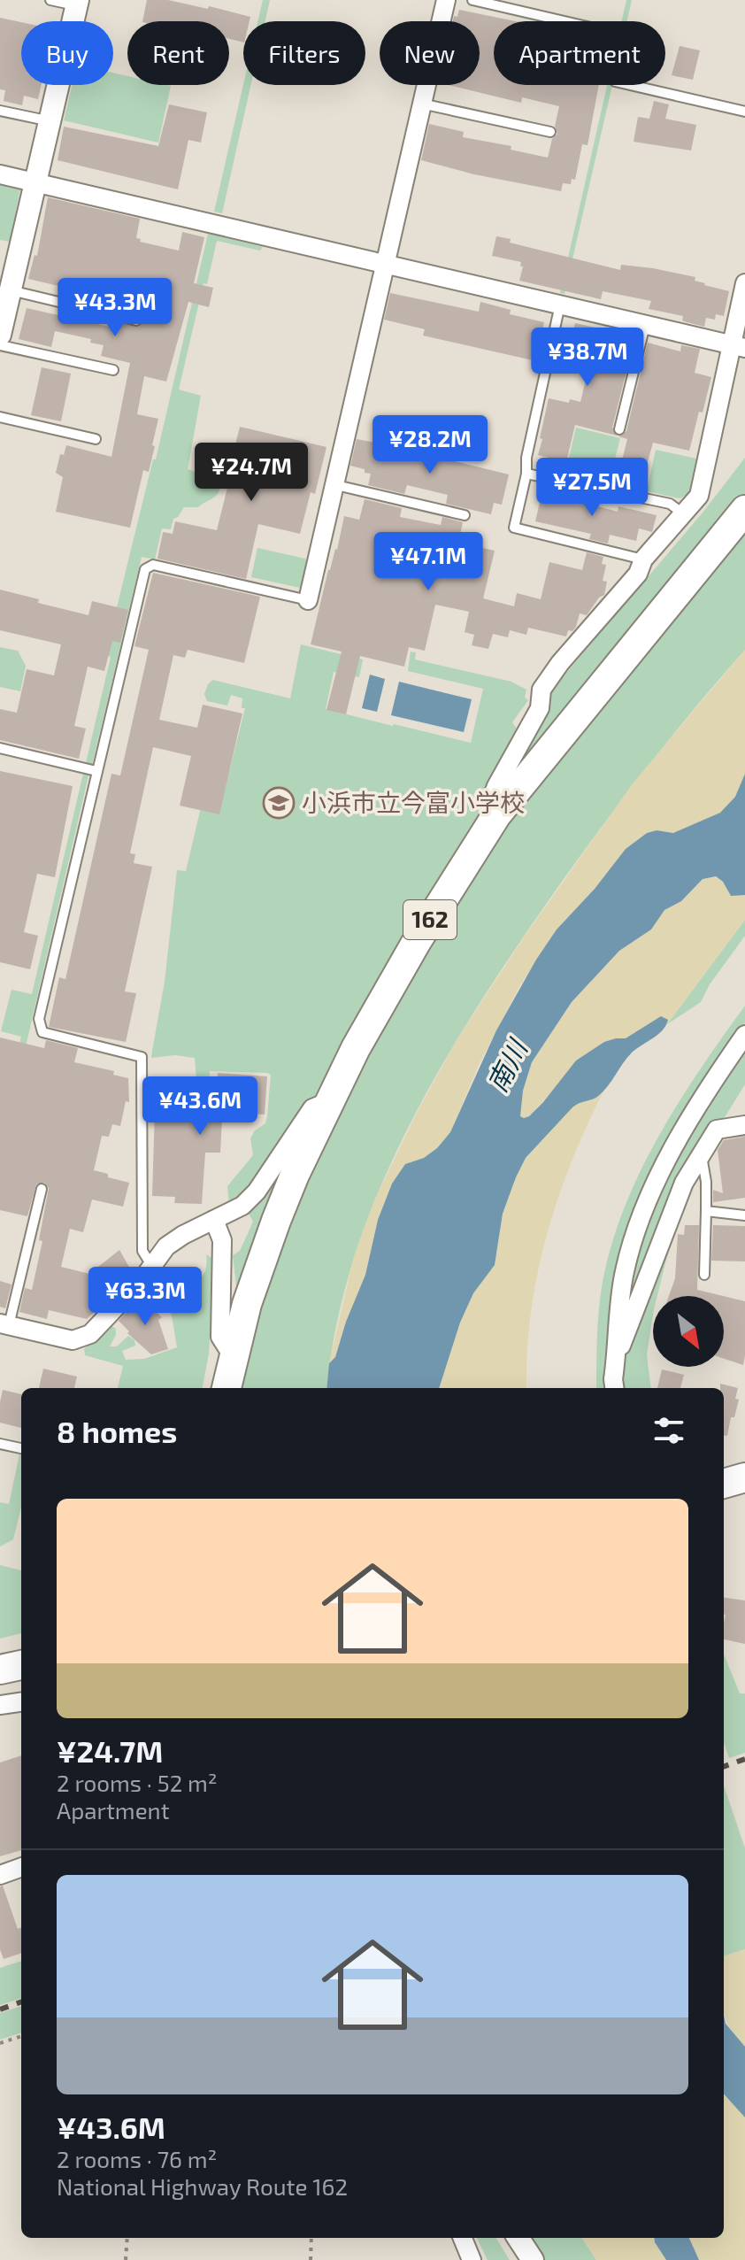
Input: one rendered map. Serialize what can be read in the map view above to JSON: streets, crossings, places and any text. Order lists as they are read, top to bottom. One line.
{"streets":{"highway":["162"]},"water":["南川"],"places":{"school or university":["小浜市立今富小学校"]},"north":"bottom right","page":{"chip":["Buy","Rent","Filters","New","Apartment"],"price":["¥43.3M","¥38.7M","¥28.2M","¥24.7M","¥27.5M","¥47.1M","¥43.6M","¥63.3M"],"heading":"8 homes","list":[{"name":"¥24.7M","note":"2 rooms · 52 m² · Apartment"},{"name":"¥43.6M","note":"2 rooms · 76 m² · National Highway Route 162"}]}}
